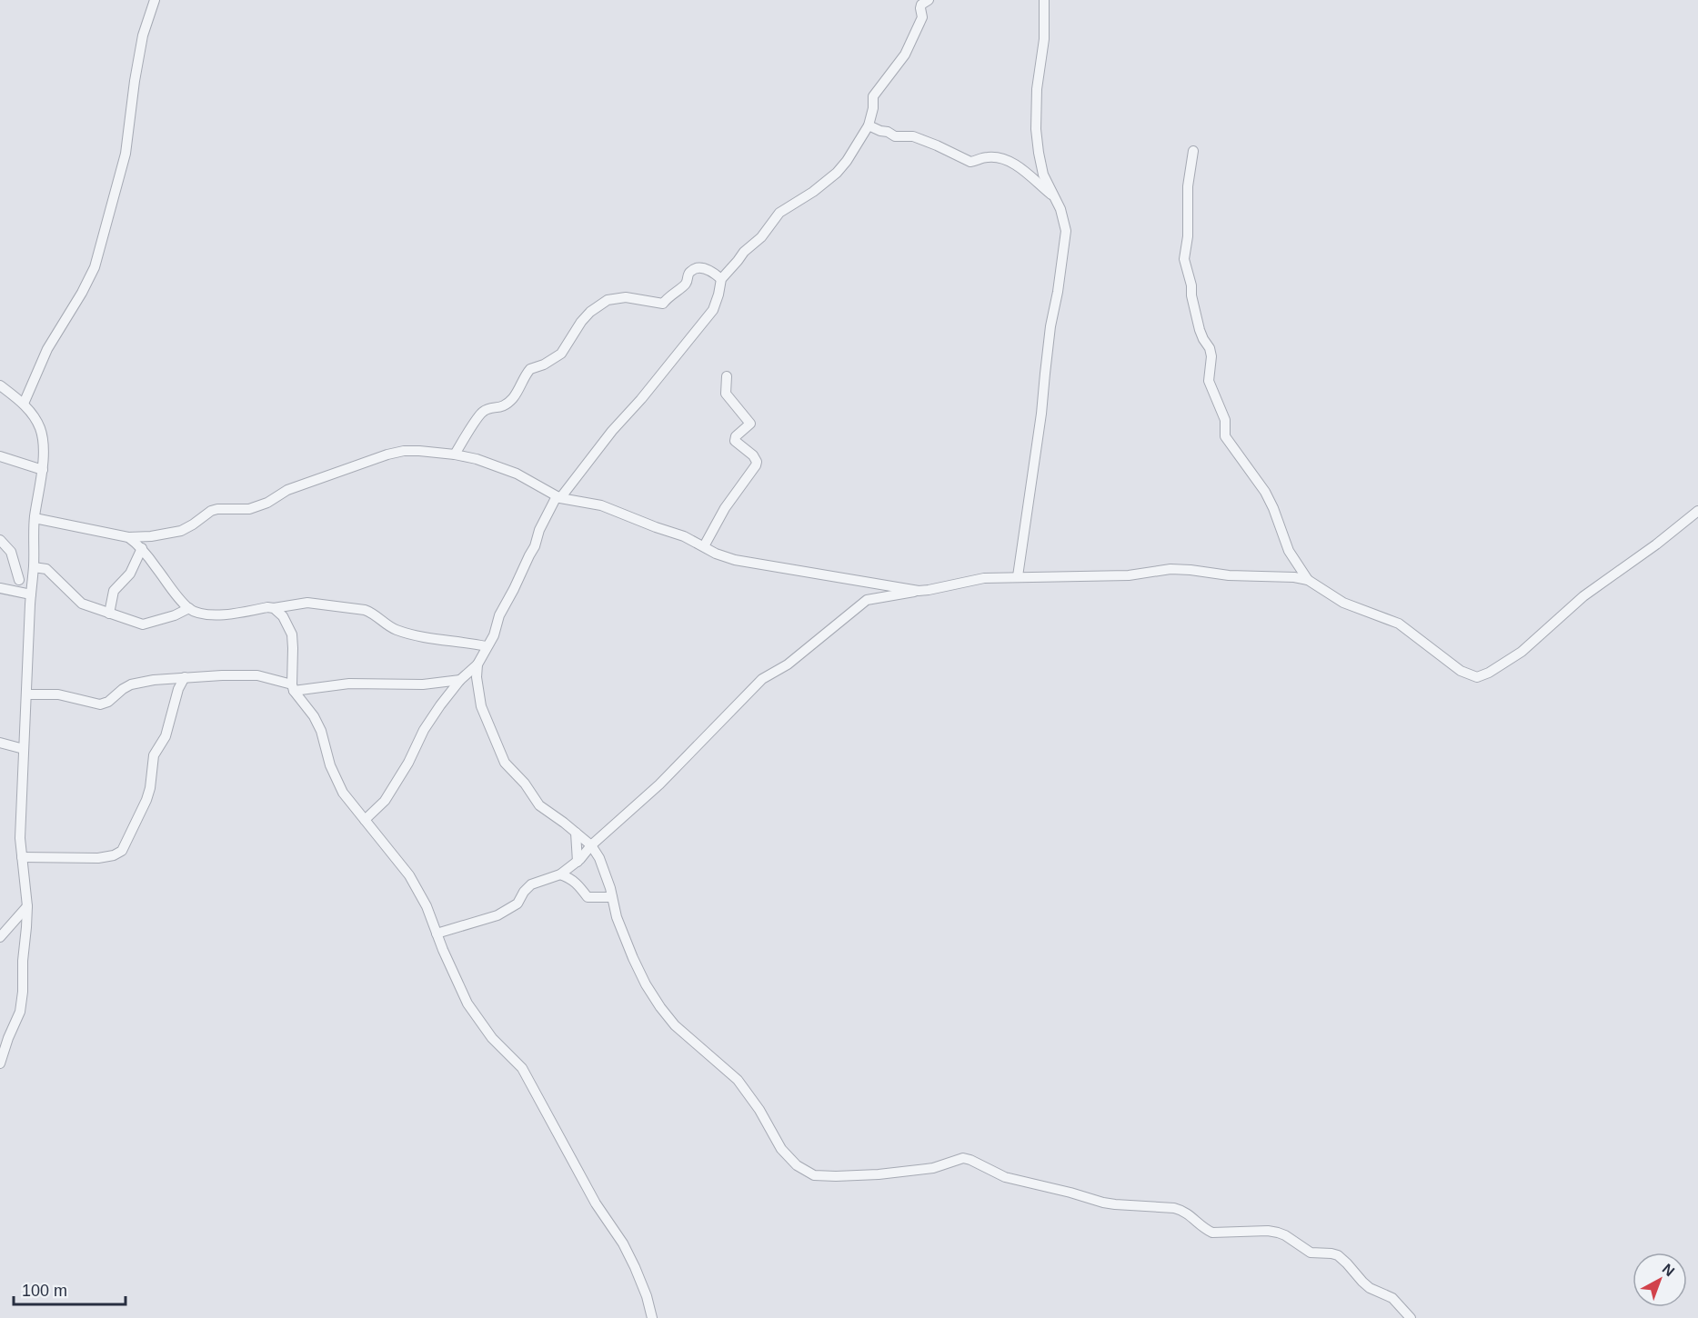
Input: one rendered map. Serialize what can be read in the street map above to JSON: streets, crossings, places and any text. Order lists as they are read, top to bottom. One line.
{"scale_bar":"100 m","north":"top right"}
